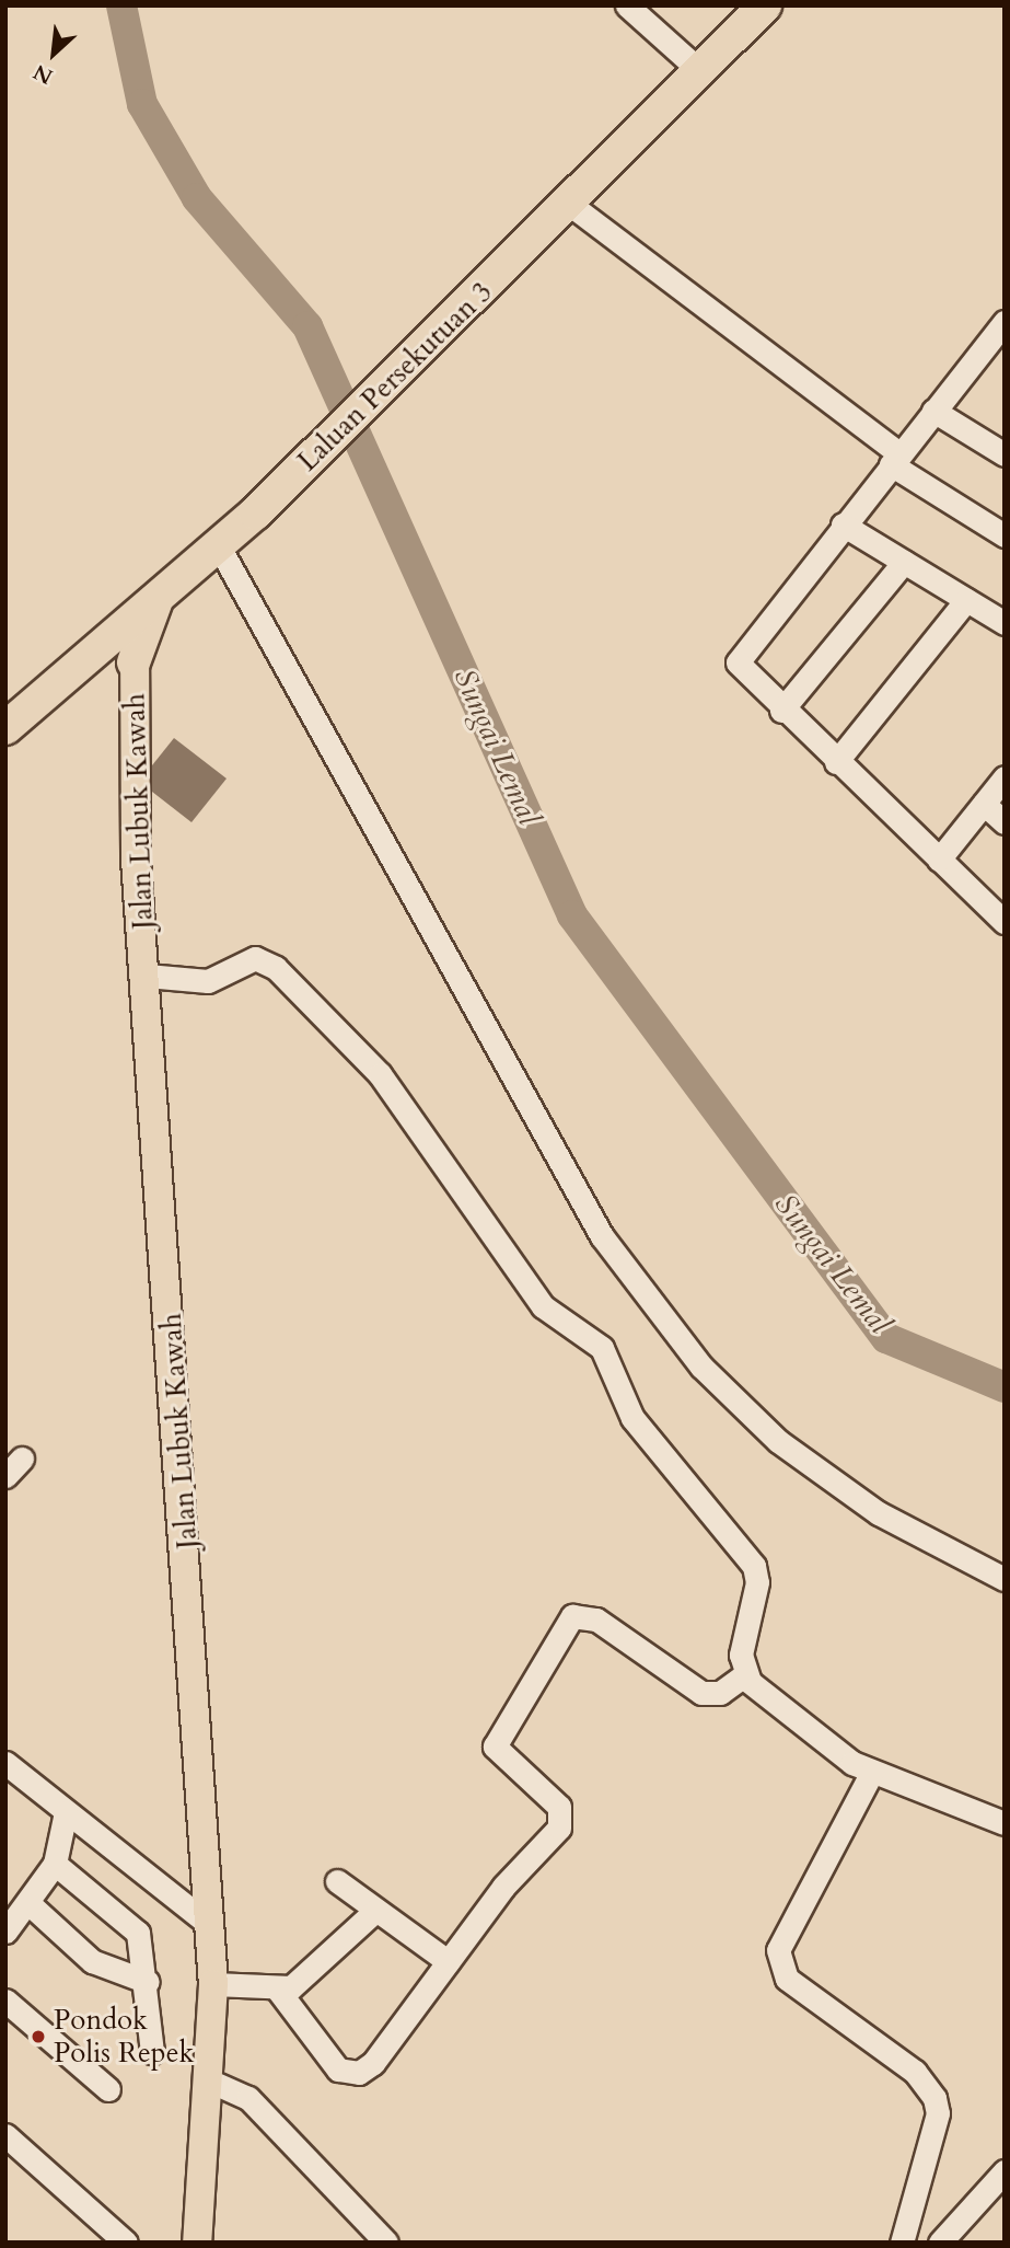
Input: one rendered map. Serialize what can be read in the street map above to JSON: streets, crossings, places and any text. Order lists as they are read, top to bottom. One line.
{"streets":{"highway":["Laluan Persekutuan 3"],"main road":["Jalan Lubuk Kawah"]},"water":["Sungai Lemal"],"places":["Pondok Polis Repek"],"north":"bottom left"}
